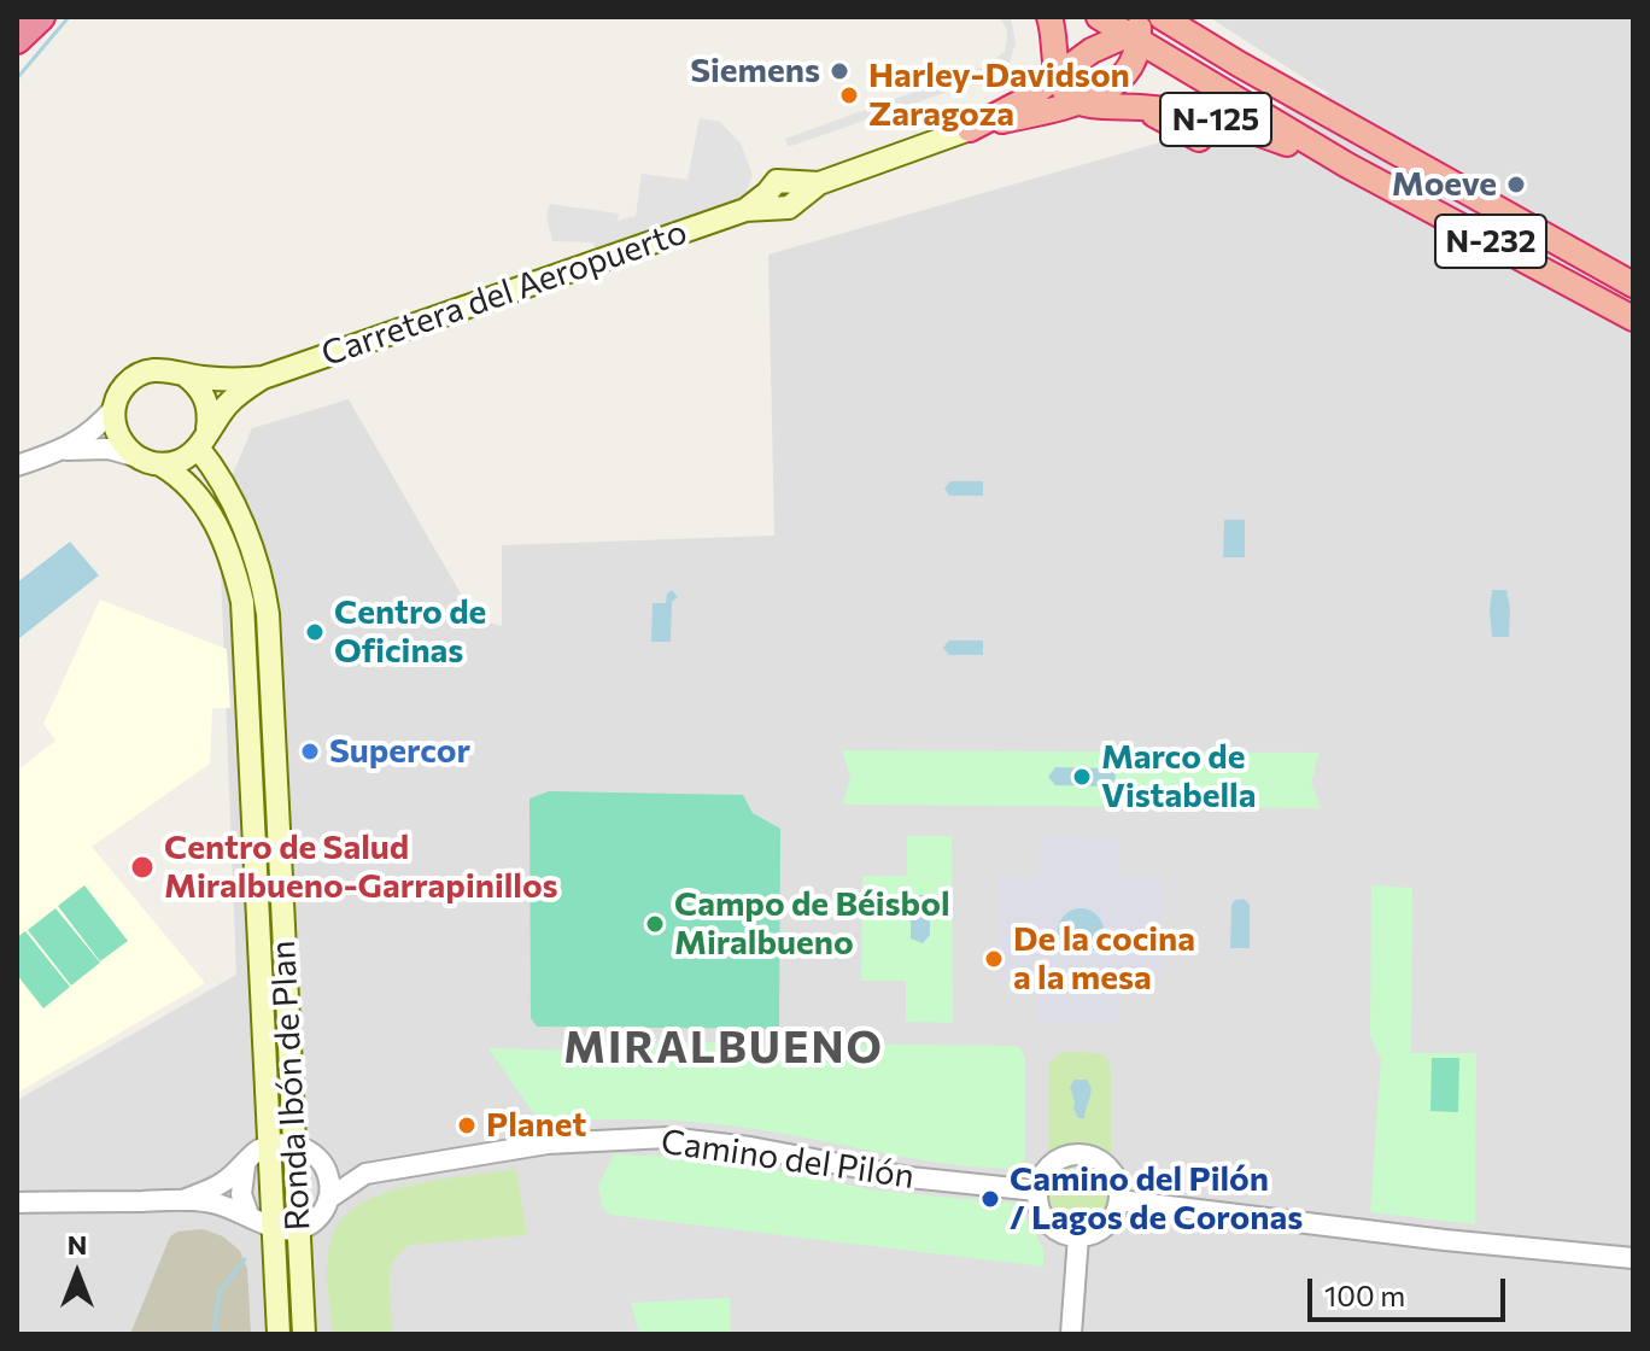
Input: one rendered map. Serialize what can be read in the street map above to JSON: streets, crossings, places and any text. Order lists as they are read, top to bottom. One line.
{"streets":{"highway":["N-125","N-232"],"main road":["Carretera del Aeropuerto","Ronda Ibón de Plan"],"street":["Camino del Pilón"]},"crossings":[["N-125","N-232"],["N-125","Carretera del Aeropuerto"],["Carretera del Aeropuerto","Ronda Ibón de Plan"],["Ronda Ibón de Plan","Camino del Pilón"]],"districts":["MIRALBUENO"],"places":["Siemens","Harley-Davidson Zaragoza","Moeve","Centro de Oficinas","Supercor","Marco de Vistabella","Centro de Salud Miralbueno-Garrapinillos","Campo de Béisbol Miralbueno","De la cocina a la mesa","Planet","Camino del Pilón / Lagos de Coronas"],"scale_bar":"100 m","north":"top"}
